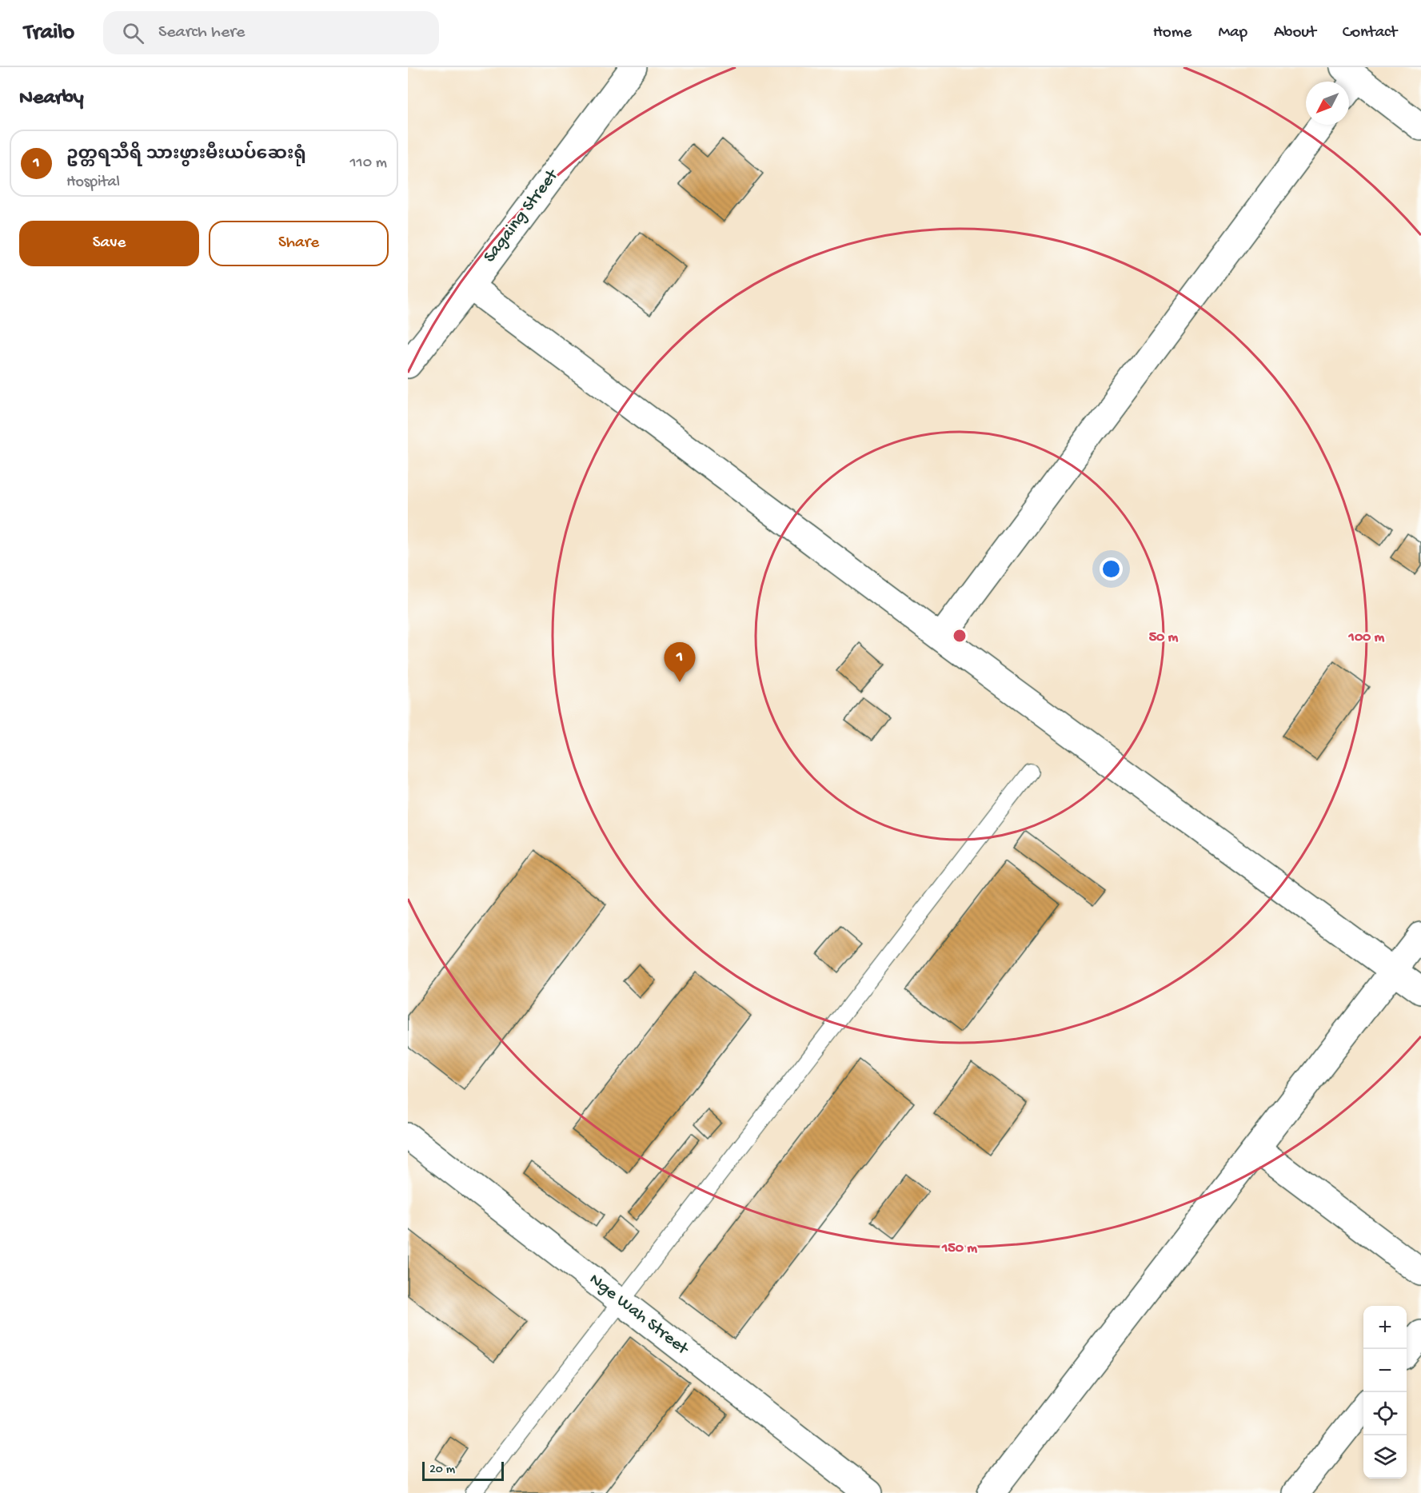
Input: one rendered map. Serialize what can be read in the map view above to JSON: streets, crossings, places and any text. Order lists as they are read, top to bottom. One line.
{"streets":{"street":["Sagaing Street","Nge Wah Street"]},"scale_bar":"20 m","north":"bottom left","page":{"header":"Trailo","search":"Search here","nav":["Home","Map","About","Contact"],"heading":"Nearby","list":[{"mark":"1","name":"ဥတ္တရသီရိ သားဖွားမီးယပ်ဆေးရုံ","note":"Hospital","value":"110 m"}],"buttons":["Save","Share"],"pins":"1","map_buttons":["+","−"],"scale":"20 m"},"rings":["50 m","100 m","150 m"]}
